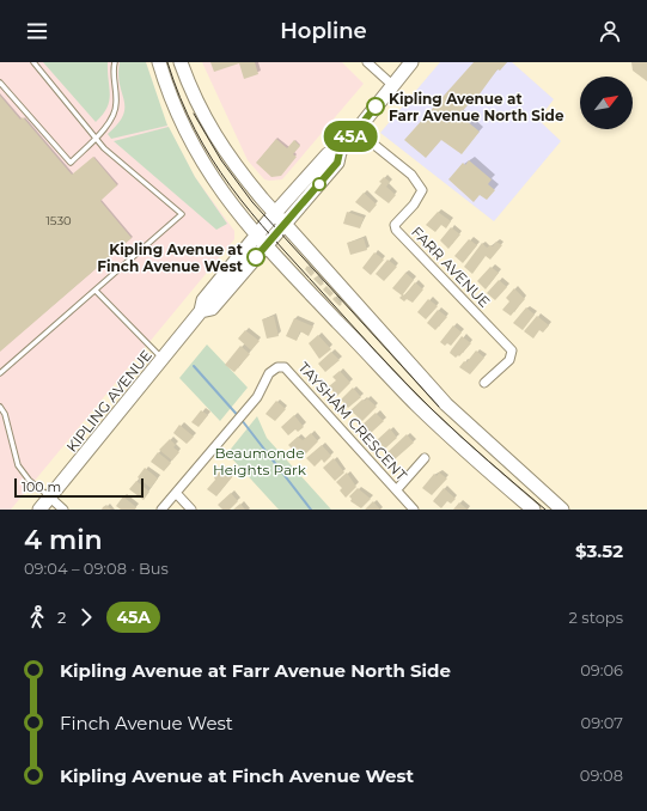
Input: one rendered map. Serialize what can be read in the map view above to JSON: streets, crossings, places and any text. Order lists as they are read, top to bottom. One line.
{"streets":{"main road":["KIPLING AVENUE"],"street":["FARR AVENUE","TAYSHAM CRESCENT"]},"crossings":[["FARR AVENUE","KIPLING AVENUE"]],"parks":["Beaumonde Heights Park"],"places":["Kipling Avenue at Farr Avenue North Side","Kipling Avenue at Finch Avenue West"],"lines":["bus line 45A"],"house_numbers":["1530"],"scale_bar":"100 m","north":"top right","page":{"header":"Hopline","on_map":"45A","scale":"100 m","heading":["4 min","09:04 – 09:08 · Bus","$3.52"],"legs":["2","45A","2 stops"],"list":[{"name":"Kipling Avenue at Farr Avenue North Side","value":"09:06"},{"name":"Finch Avenue West","value":"09:07"},{"name":"Kipling Avenue at Finch Avenue West","value":"09:08"}]}}
